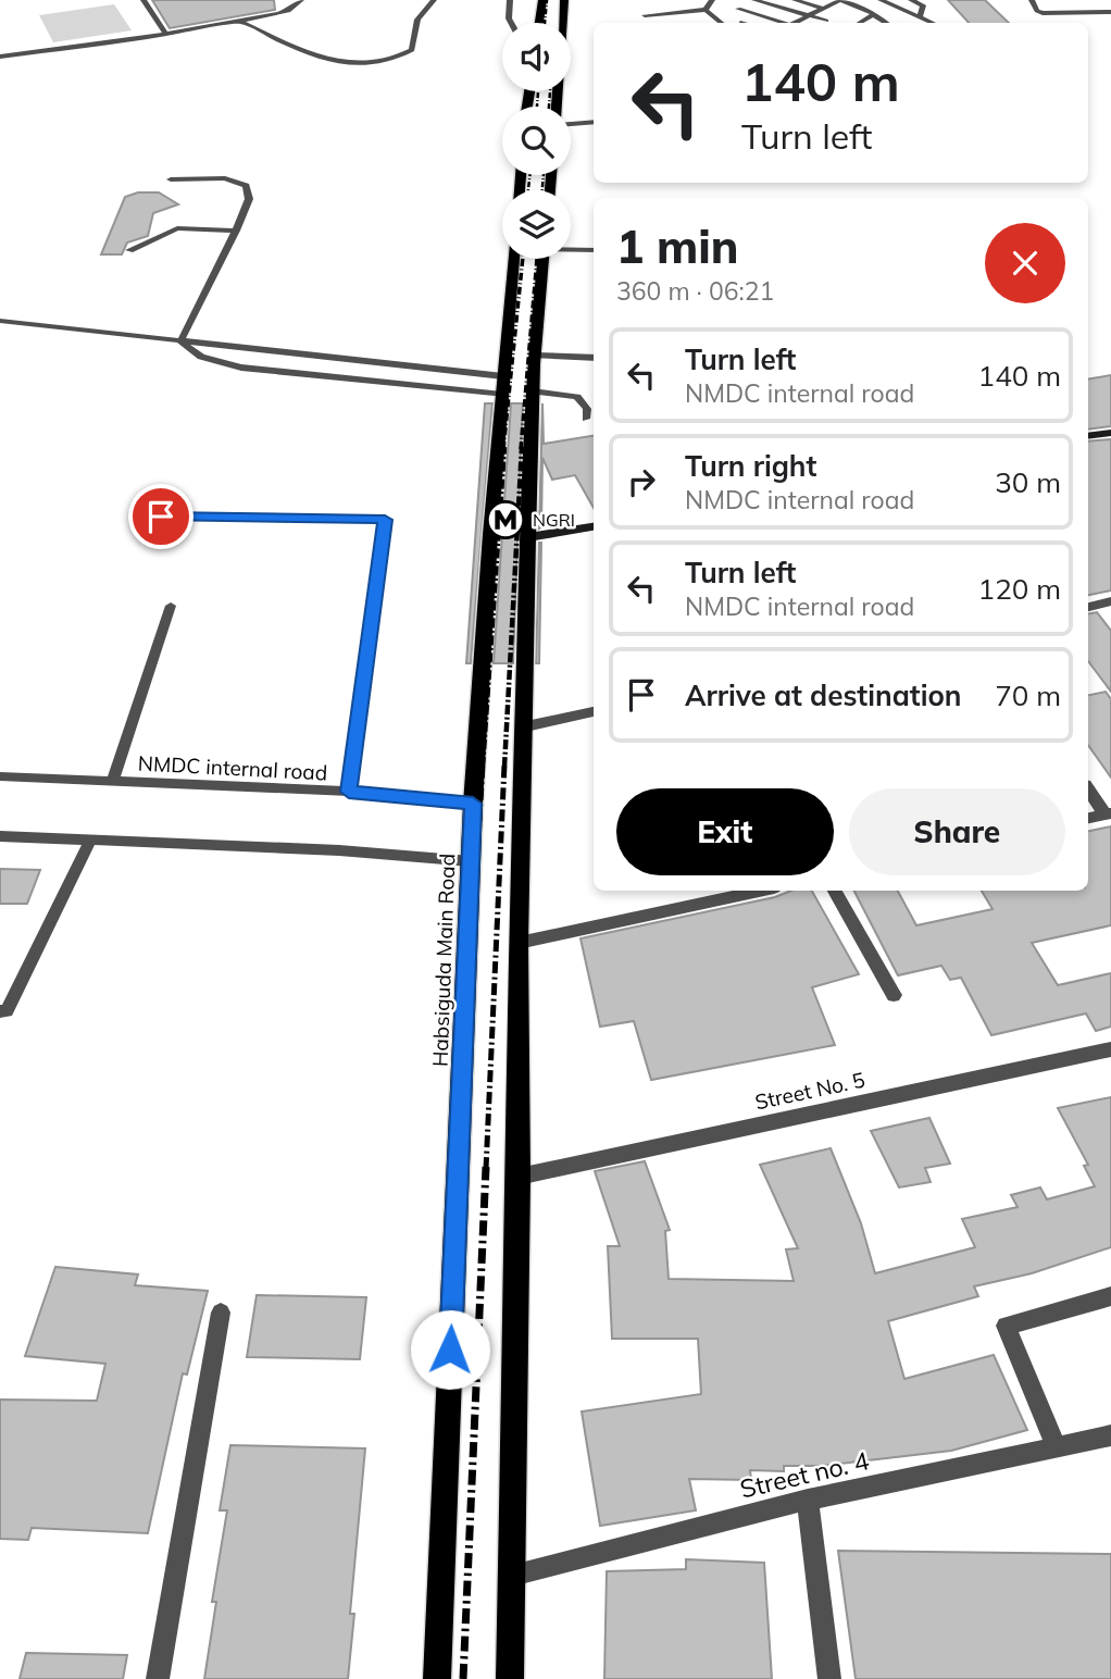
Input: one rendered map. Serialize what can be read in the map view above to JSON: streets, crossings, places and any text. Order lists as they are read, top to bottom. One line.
{"streets":{"main road":["Habsiguda Main Road"],"street":["Street No. 5","Street no. 4"],"lane":["NMDC internal road"]},"crossings":[["NMDC internal road","Habsiguda Main Road"]],"places":{"metro station":["NGRI"]},"page":{"turn":["140 m","Turn left"],"heading":["1 min","360 m · 06:21"],"list":[{"name":"Turn left","note":"NMDC internal road","value":"140 m"},{"name":"Turn right","note":"NMDC internal road","value":"30 m"},{"name":"Turn left","note":"NMDC internal road","value":"120 m"},{"name":"Arrive at destination","value":"70 m"}],"buttons":["Exit","Share"]}}
